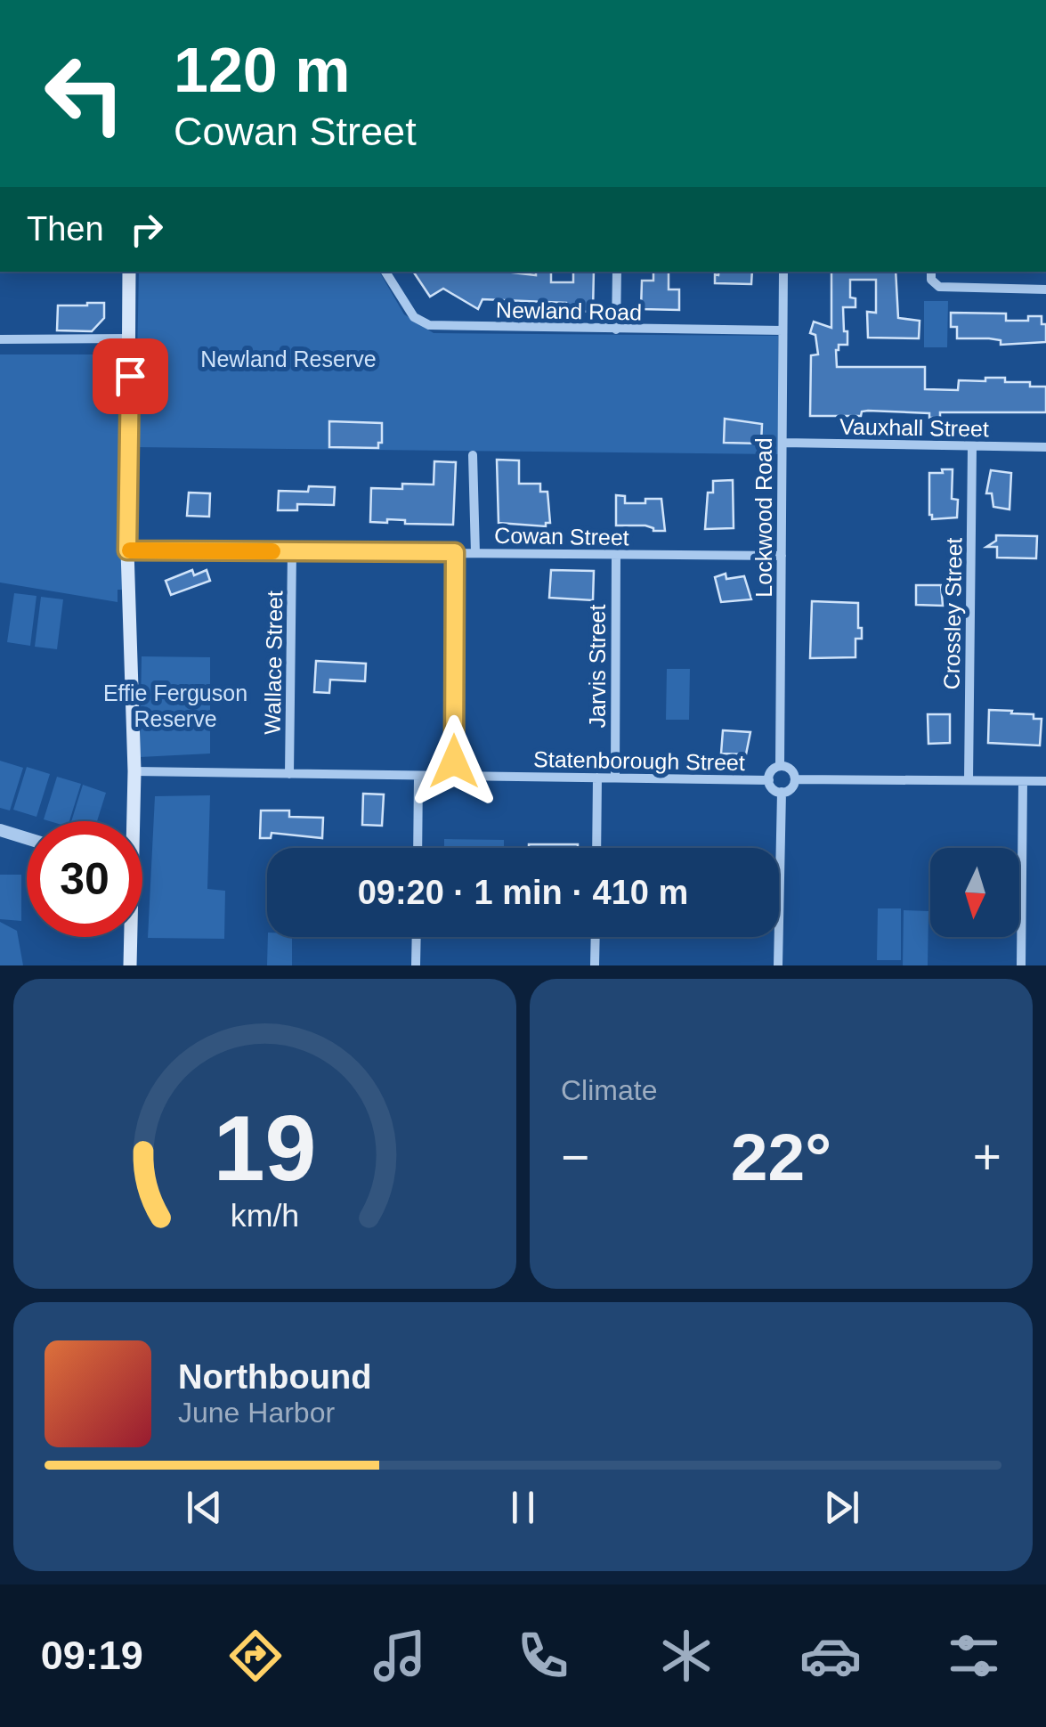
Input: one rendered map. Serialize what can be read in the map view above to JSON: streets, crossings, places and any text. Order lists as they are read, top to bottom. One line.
{"streets":{"street":["Newland Road","Vauxhall Street","Lockwood Road","Cowan Street","Crossley Street","Wallace Street","Jarvis Street","Statenborough Street"]},"crossings":[["Newland Road","Lockwood Road"],["Vauxhall Street","Lockwood Road"],["Vauxhall Street","Crossley Street"],["Lockwood Road","Cowan Street"],["Lockwood Road","Statenborough Street"],["Cowan Street","Wallace Street"],["Cowan Street","Jarvis Street"],["Wallace Street","Statenborough Street"],["Jarvis Street","Statenborough Street"]],"parks":["Newland Reserve","Effie Ferguson Reserve"],"north":"bottom","page":{"turn":["120 m","Cowan Street"],"then":"Then","limit":"30","trip":"09:20 · 1 min · 410 m","tile":"Climate","heat":["−","22°","+"],"song":["Northbound","June Harbor"],"tabs":"09:19","gauge":["19","km/h"]}}
